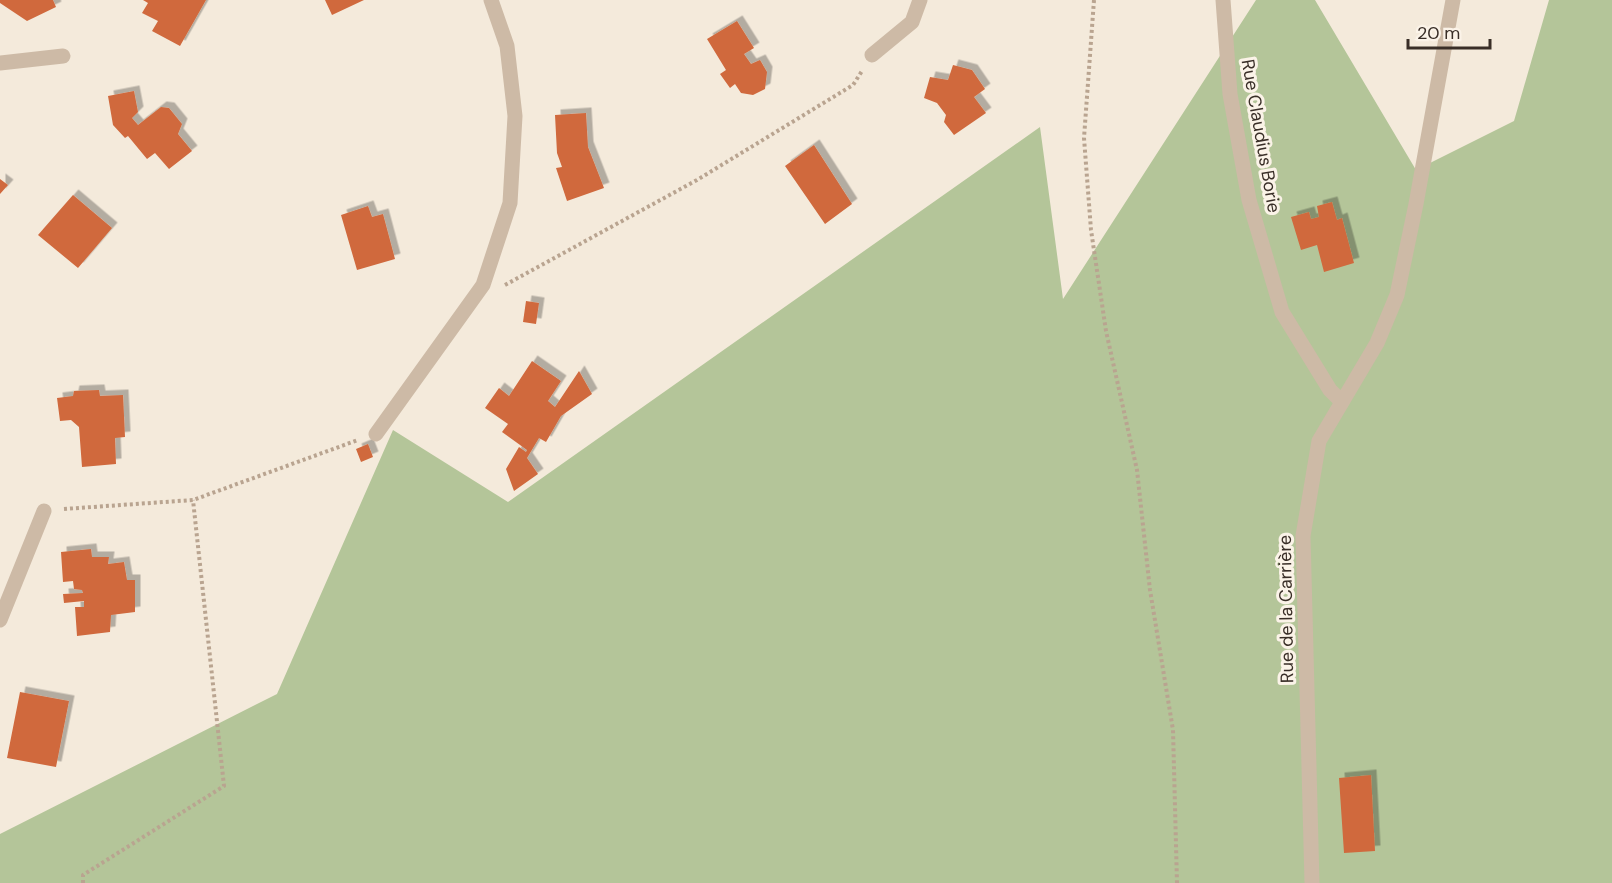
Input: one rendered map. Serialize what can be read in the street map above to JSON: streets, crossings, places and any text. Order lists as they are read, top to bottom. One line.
{"streets":{"street":["Rue Claudius Borie","Rue de la Carrière"]},"crossings":[["Rue Claudius Borie","Rue de la Carrière"]],"scale_bar":"20 m"}
